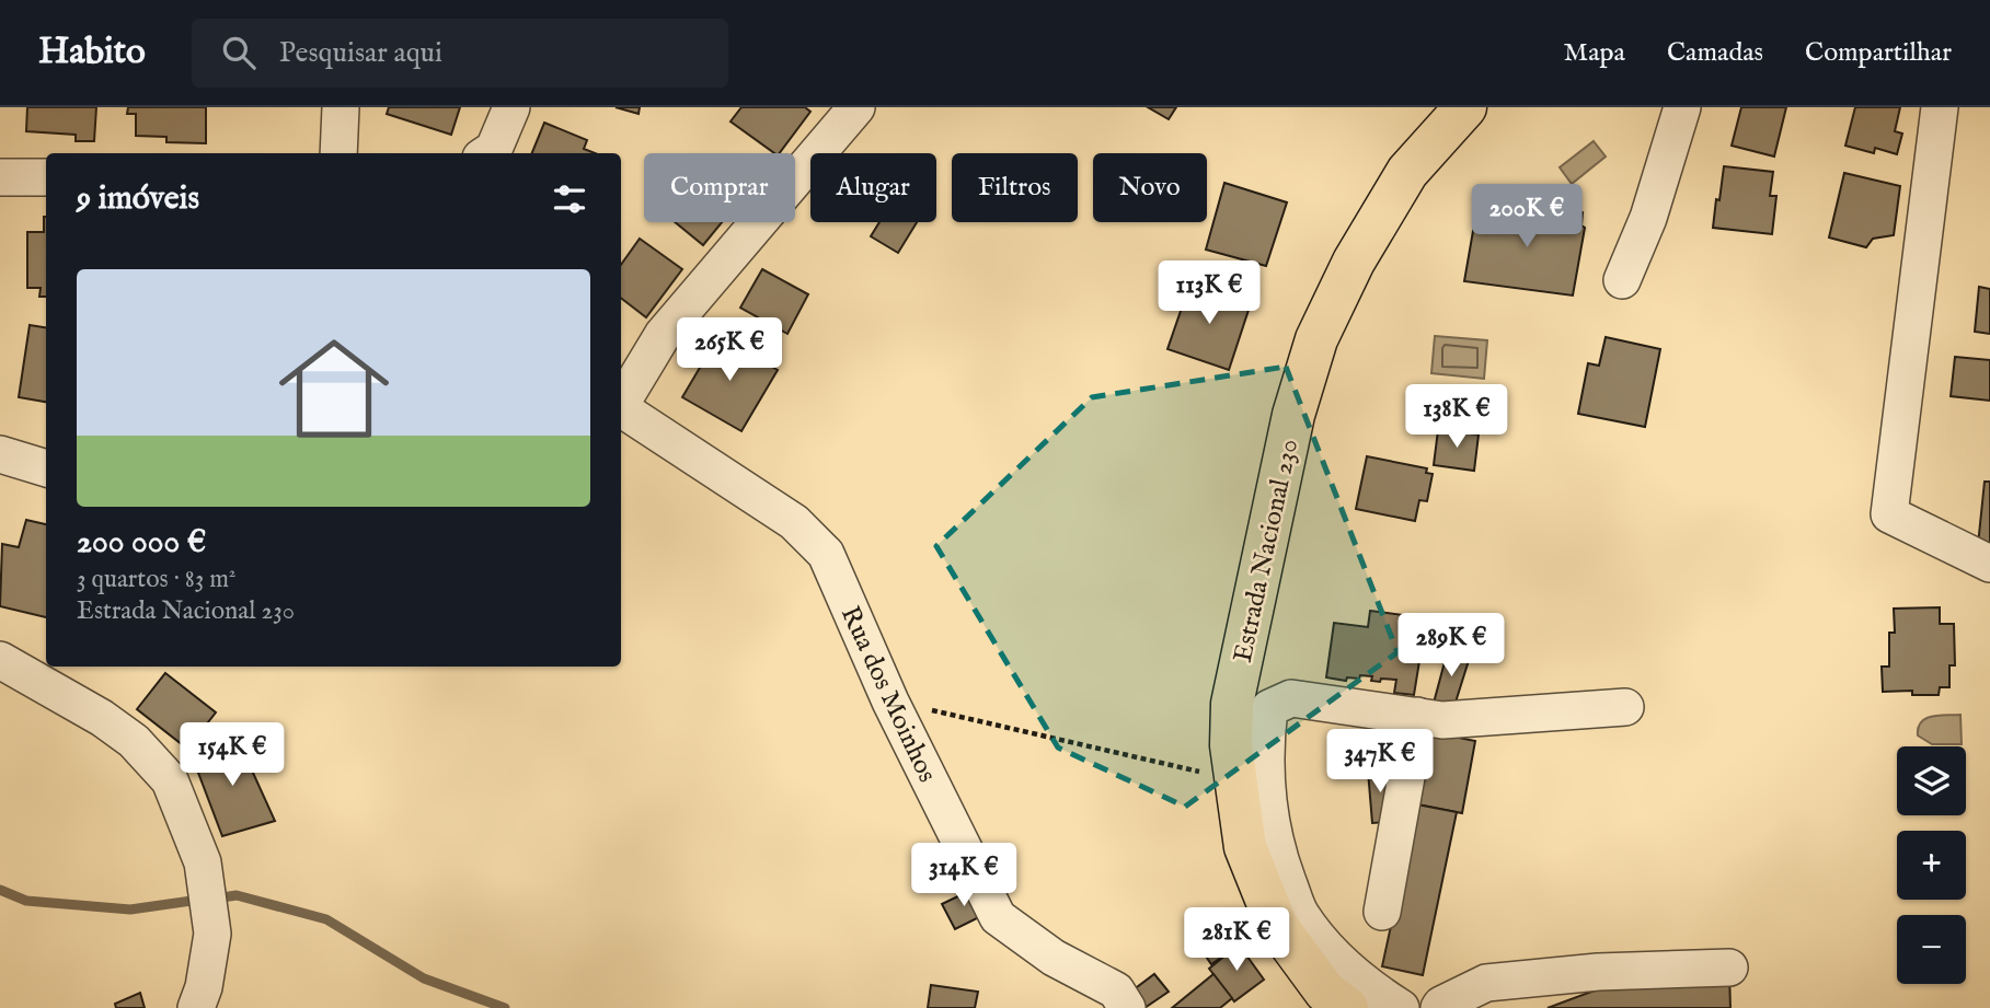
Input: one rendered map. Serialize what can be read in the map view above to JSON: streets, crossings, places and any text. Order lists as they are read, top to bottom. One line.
{"streets":{"main road":["Estrada Nacional 230"],"street":["Rua dos Moinhos"]},"page":{"header":"Habito","search":"Pesquisar aqui","nav":["Mapa","Camadas","Compartilhar"],"chip":["Comprar","Alugar","Filtros","Novo"],"heading":"9 imóveis","price":["200K €","113K €","265K €","138K €","289K €","154K €","347K €","314K €","281K €"],"list":[{"name":"200 000 €","note":"3 quartos · 83 m² · Estrada Nacional 230"}],"map_buttons":["+","−"]}}
